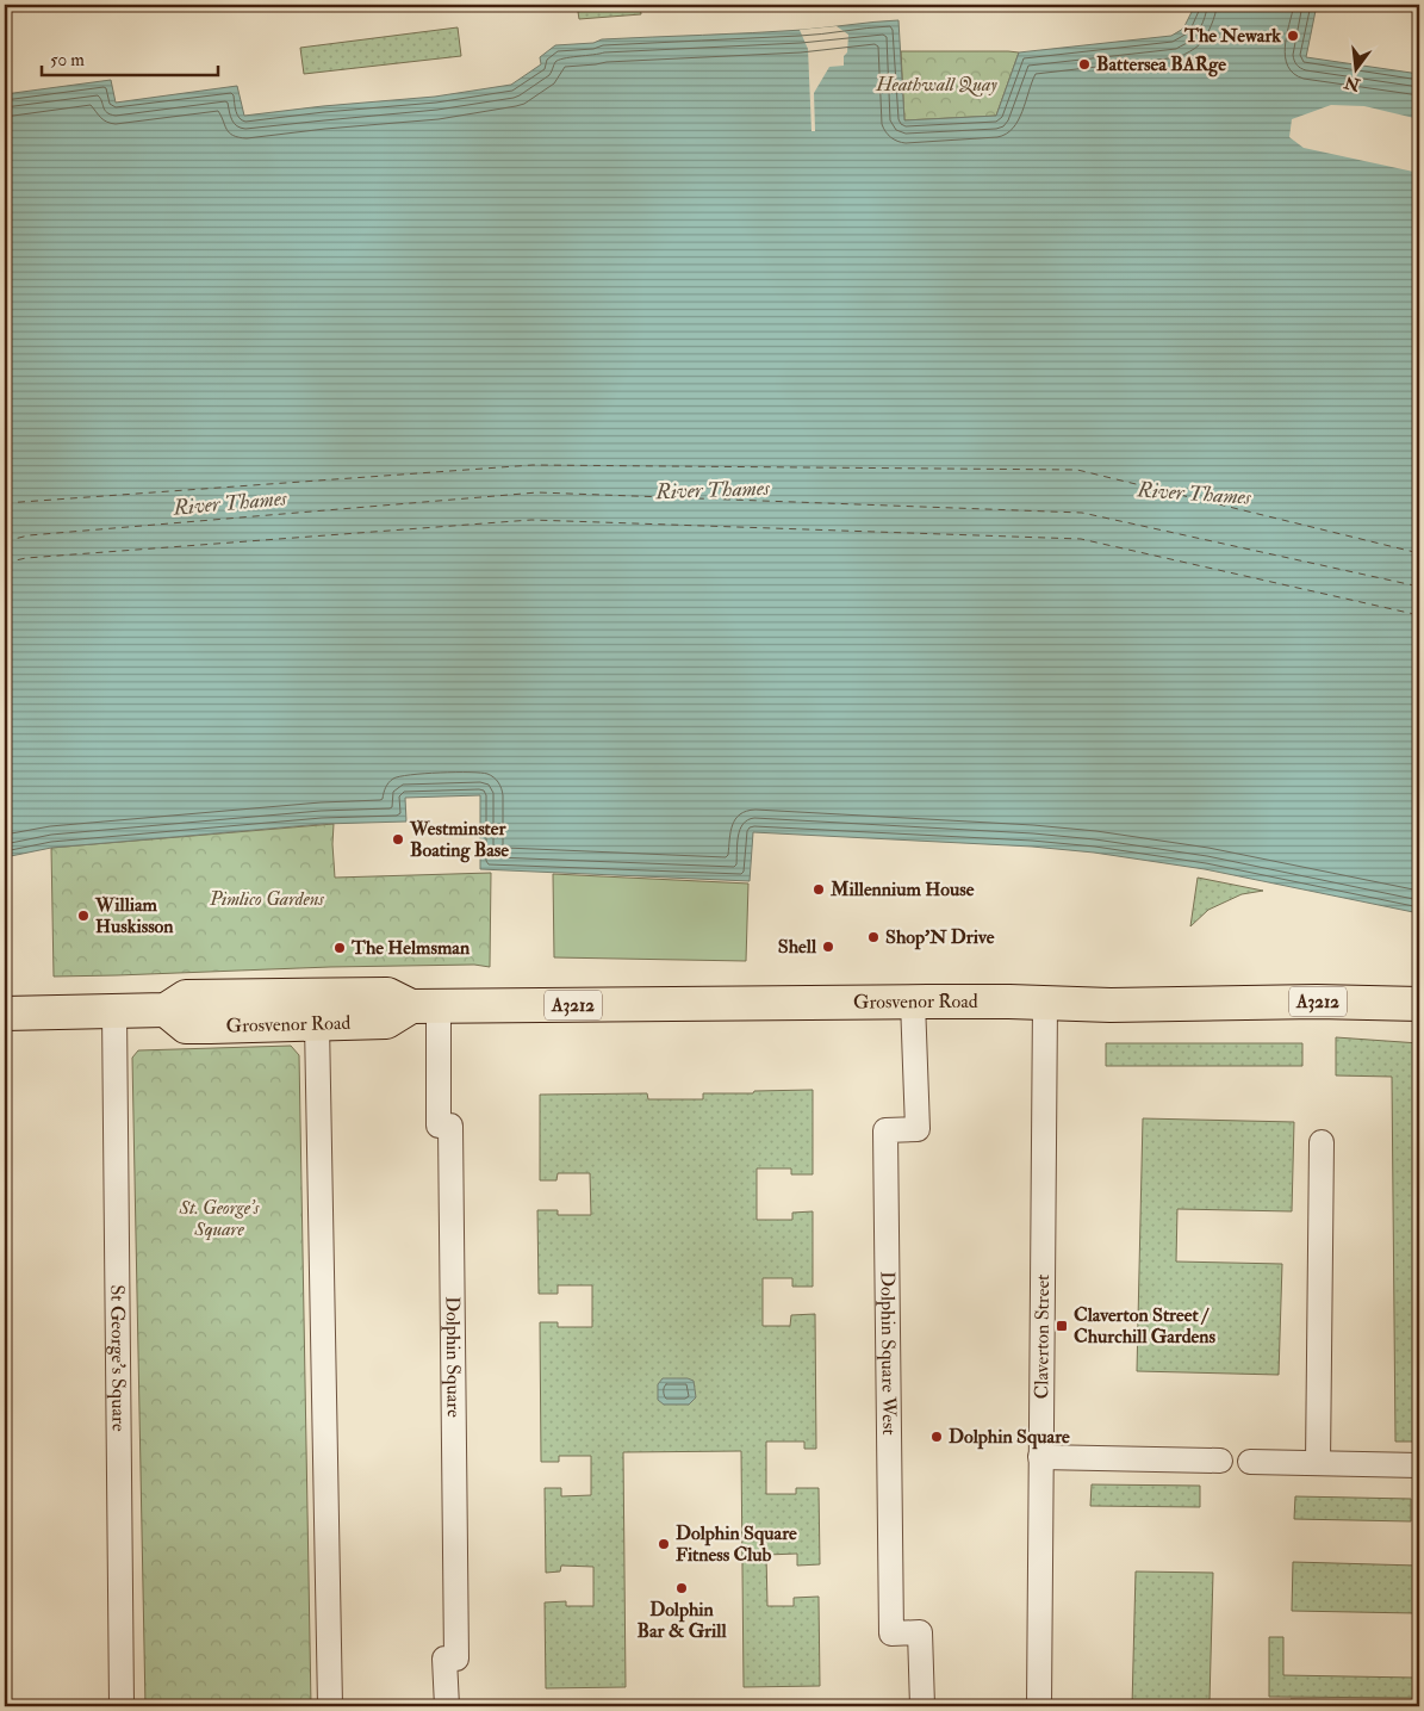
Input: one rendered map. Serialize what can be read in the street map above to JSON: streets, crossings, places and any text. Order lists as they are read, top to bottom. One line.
{"streets":{"highway":["A3212","Grosvenor Road"],"street":["Claverton Street","Dolphin Square West","Dolphin Square","St George's Square"]},"crossings":[["Grosvenor Road","Claverton Street"],["Grosvenor Road","Dolphin Square West"],["Grosvenor Road","Dolphin Square"],["Grosvenor Road","St George's Square"]],"water":["River Thames"],"parks":["Heathwall Quay","Pimlico Gardens","St. George's Square"],"places":{"other":["The Newark","Battersea BARge","Westminster Boating Base","Millennium House","William Huskisson","Shop'N Drive","Shell","The Helmsman","Dolphin Square","Dolphin Square Fitness Club","Dolphin Bar & Grill"],"transit":["Claverton Street / Churchill Gardens"]},"scale_bar":"50 m","north":"bottom"}
